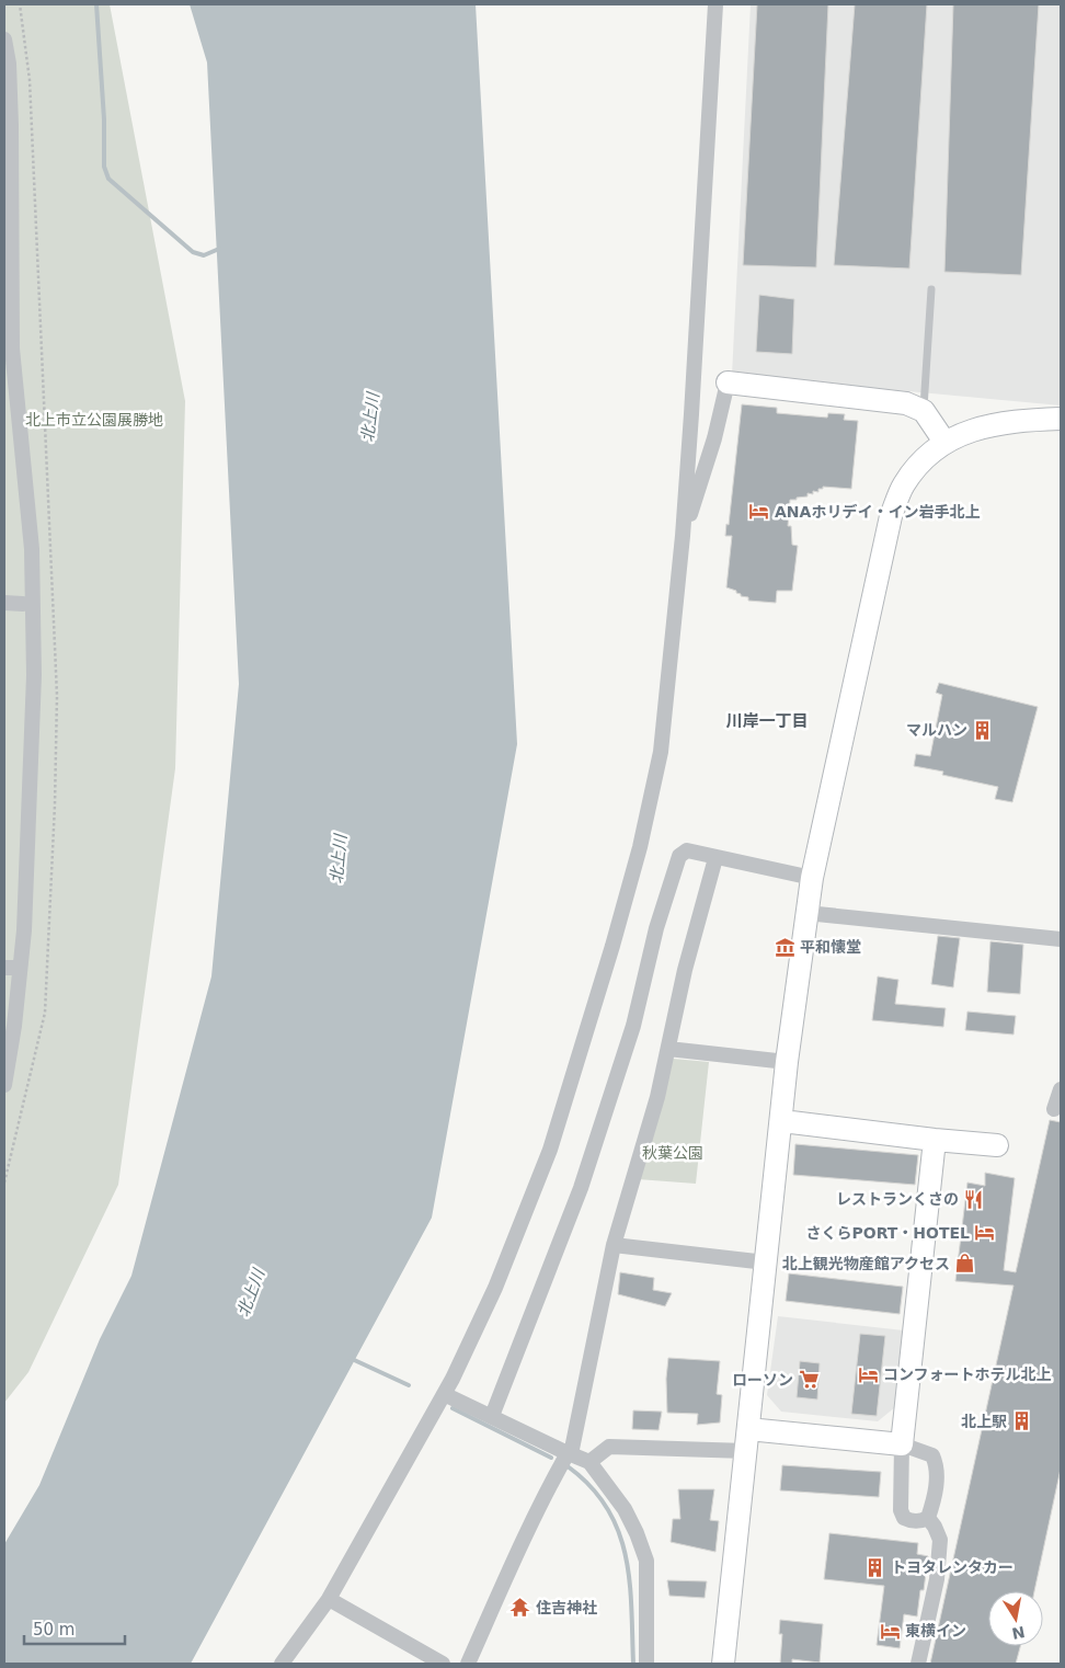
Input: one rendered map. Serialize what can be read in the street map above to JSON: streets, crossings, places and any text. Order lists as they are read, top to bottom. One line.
{"districts":["川岸一丁目"],"water":["北上川"],"parks":["北上市立公園展勝地","秋葉公園"],"places":{"hotel":["ANAホリデイ・イン岩手北上","さくらPORT・HOTEL","コンフォートホテル北上","東横イン"],"building":["マルハン","北上駅","トヨタレンタカー"],"museum":["平和懐堂"],"restaurant":["レストランくさの"],"shop":["北上観光物産館アクセス"],"supermarket":["ローソン"],"temple":["住吉神社"]},"scale_bar":"50 m","north":"bottom"}
